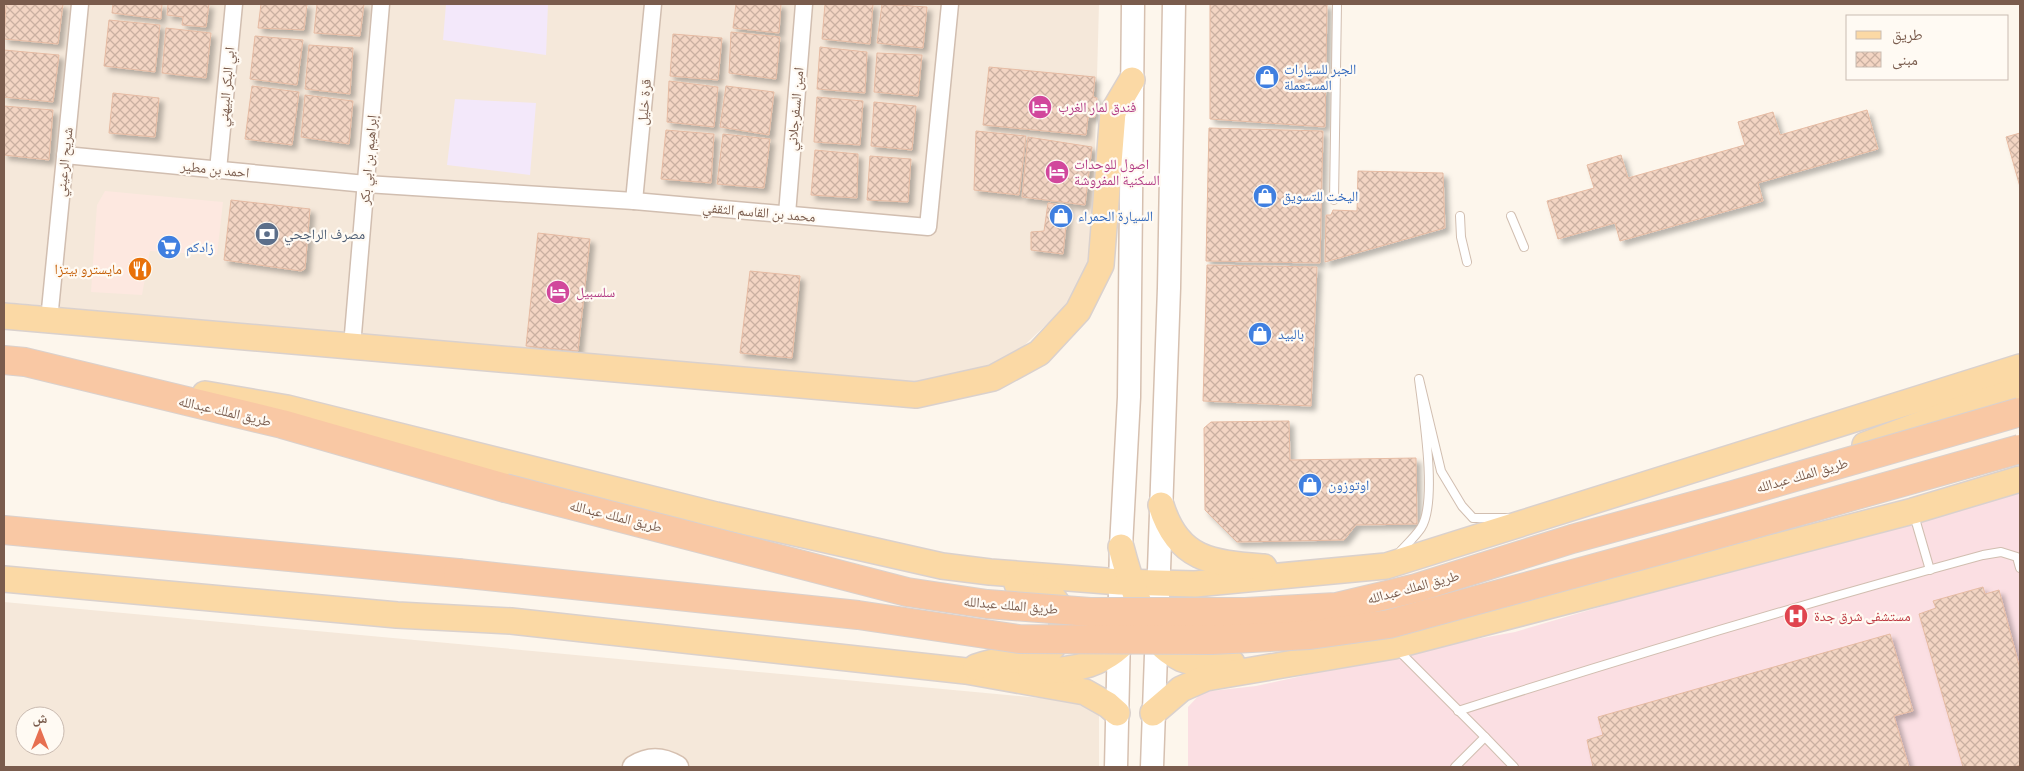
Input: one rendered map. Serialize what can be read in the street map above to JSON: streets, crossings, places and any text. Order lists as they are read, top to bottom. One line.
{"streets":{"highway":["طريق الملك عبدالله"],"street":["ابي البكر البيهني","قرة خليل","امين السفرجلاني","إبراهيم بن ابي بكر","شريح الرعيني","احمد بن مطير","محمد بن القاسم الثقفي"]},"crossings":[["ابي البكر البيهني","احمد بن مطير"],["قرة خليل","محمد بن القاسم الثقفي"],["امين السفرجلاني","محمد بن القاسم الثقفي"],["إبراهيم بن ابي بكر","احمد بن مطير"],["إبراهيم بن ابي بكر","محمد بن القاسم الثقفي"],["شريح الرعيني","احمد بن مطير"],["احمد بن مطير","محمد بن القاسم الثقفي"]],"places":{"shop":["الجبر للسيارات المستعملة","اليخت للتسويق","السيارة الحمراء","بالبيد","اوتوزون"],"hotel":["فندق لمار الغرب","اصول للوحدات السكنية المفروشة","سلسبيل"],"bank":["مصرف الراجحي"],"supermarket":["زادكم"],"restaurant":["مايسترو بيتزا"],"hospital":["مستشفى شرق جدة"]},"legend":["طريق","مبنى"],"north":"top"}
